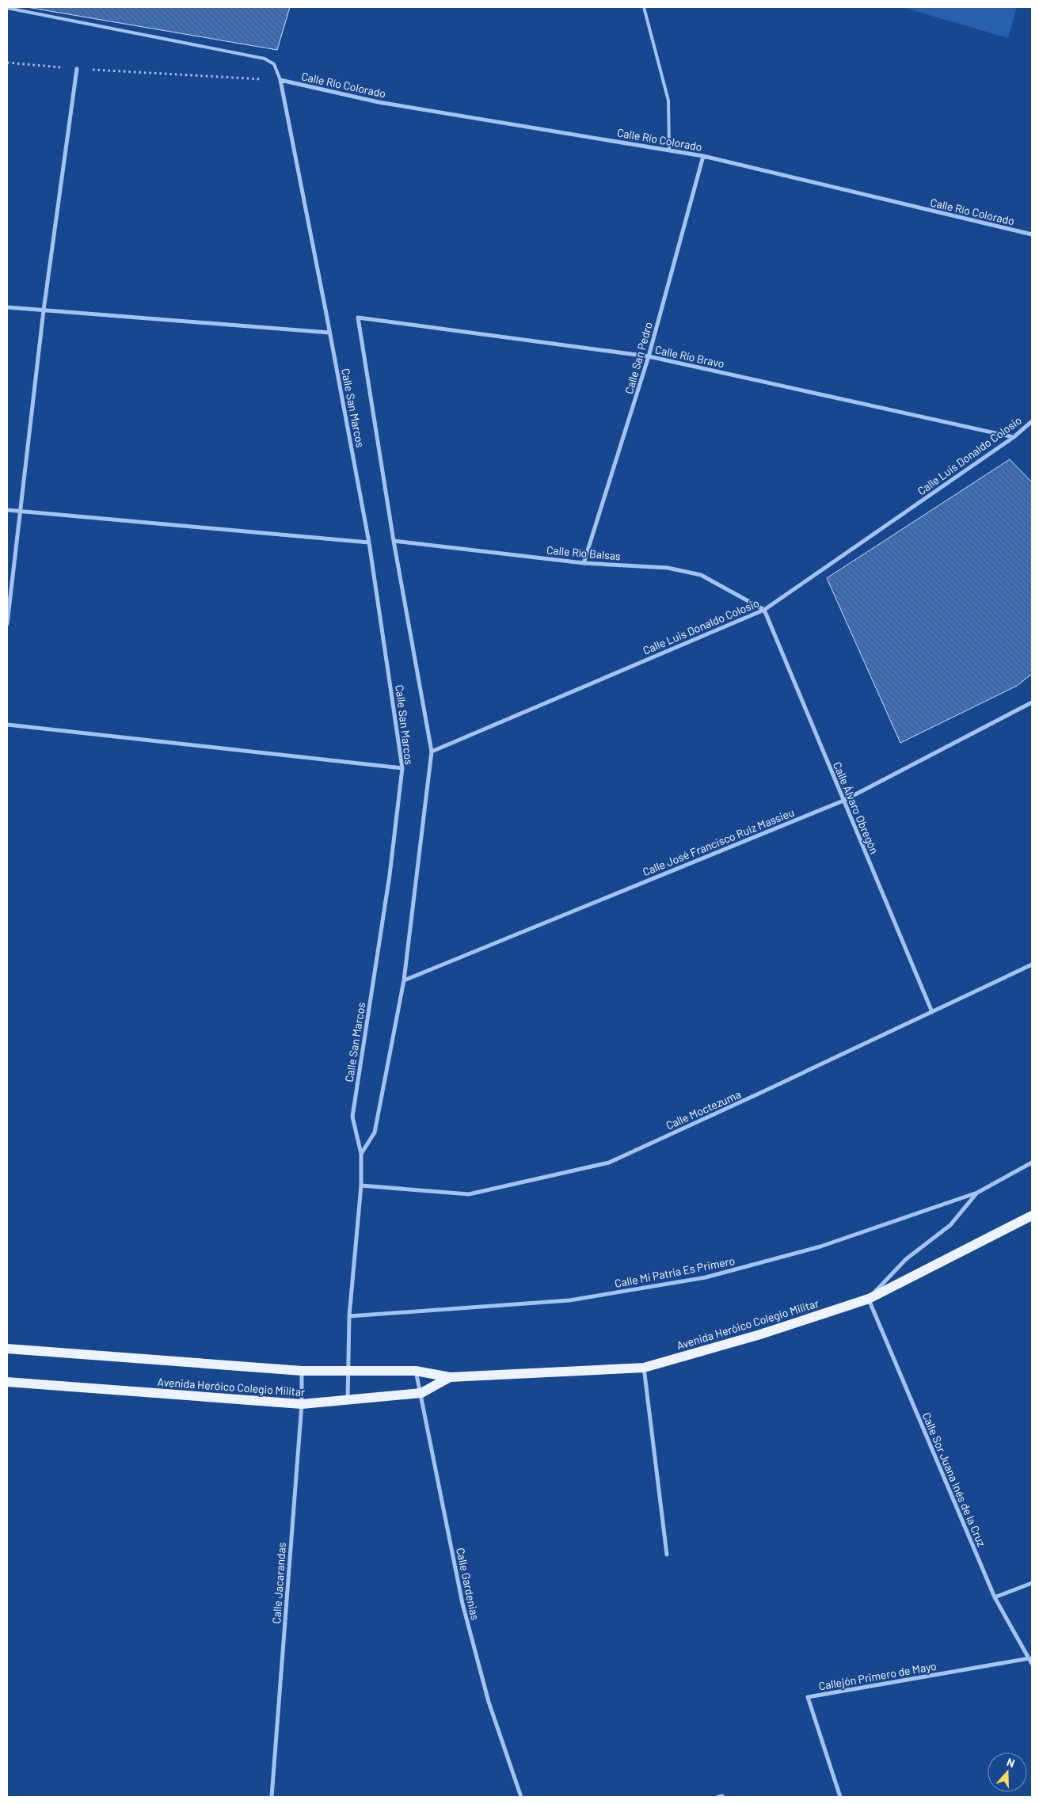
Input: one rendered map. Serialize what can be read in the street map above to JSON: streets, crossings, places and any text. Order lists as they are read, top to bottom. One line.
{"streets":{"main road":["Avenida Heróico Colegio Militar"],"street":["Calle Río Colorado","Calle Río Bravo","Calle San Pedro","Calle San Marcos","Calle Luis Donaldo Colosio","Calle Río Balsas","Calle Álvaro Obregón","Calle José Francisco Ruiz Massieu","Calle Moctezuma","Calle Mi Patria Es Primero","Calle Sor Juana Inés de la Cruz","Calle Jacarandas","Calle Gardenias","Callejón Primero de Mayo"]},"crossings":[["Calle Río Colorado","Calle San Pedro"],["Calle Río Colorado","Calle San Marcos"],["Calle Río Bravo","Calle San Pedro"],["Calle Río Bravo","Calle Luis Donaldo Colosio"],["Calle Río Bravo","Calle Río Balsas"],["Calle San Pedro","Calle Río Balsas"],["Calle San Marcos","Calle Moctezuma"],["Calle San Marcos","Calle Mi Patria Es Primero"],["Calle San Marcos","Avenida Heróico Colegio Militar"],["Calle Luis Donaldo Colosio","Calle Río Balsas"],["Calle Luis Donaldo Colosio","Calle Álvaro Obregón"],["Calle Río Balsas","Calle Álvaro Obregón"],["Calle Álvaro Obregón","Calle José Francisco Ruiz Massieu"],["Calle Álvaro Obregón","Calle Moctezuma"],["Avenida Heróico Colegio Militar","Calle Sor Juana Inés de la Cruz"],["Avenida Heróico Colegio Militar","Calle Jacarandas"],["Avenida Heróico Colegio Militar","Calle Gardenias"],["Calle Sor Juana Inés de la Cruz","Callejón Primero de Mayo"]],"north":"top"}
